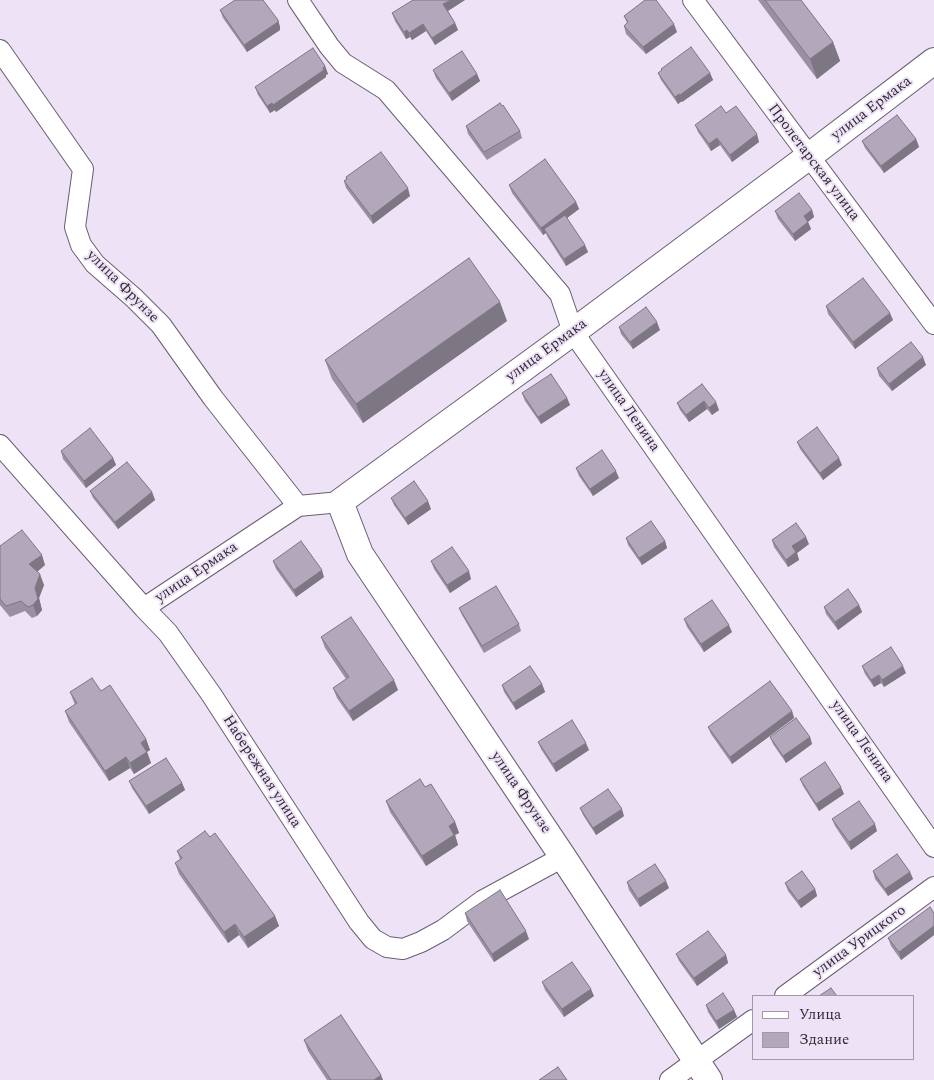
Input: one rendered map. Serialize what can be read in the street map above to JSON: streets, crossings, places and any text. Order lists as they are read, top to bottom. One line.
{"streets":{"street":["улица Ермака","Пролетарская улица","улица Фрунзе","улица Ленина","Набережная улица","улица Урицкого"]},"crossings":[["улица Ермака","Пролетарская улица"],["улица Ермака","улица Фрунзе"],["улица Ермака","улица Ленина"],["улица Ермака","Набережная улица"],["улица Фрунзе","Набережная улица"]],"legend":["Улица","Здание"]}
